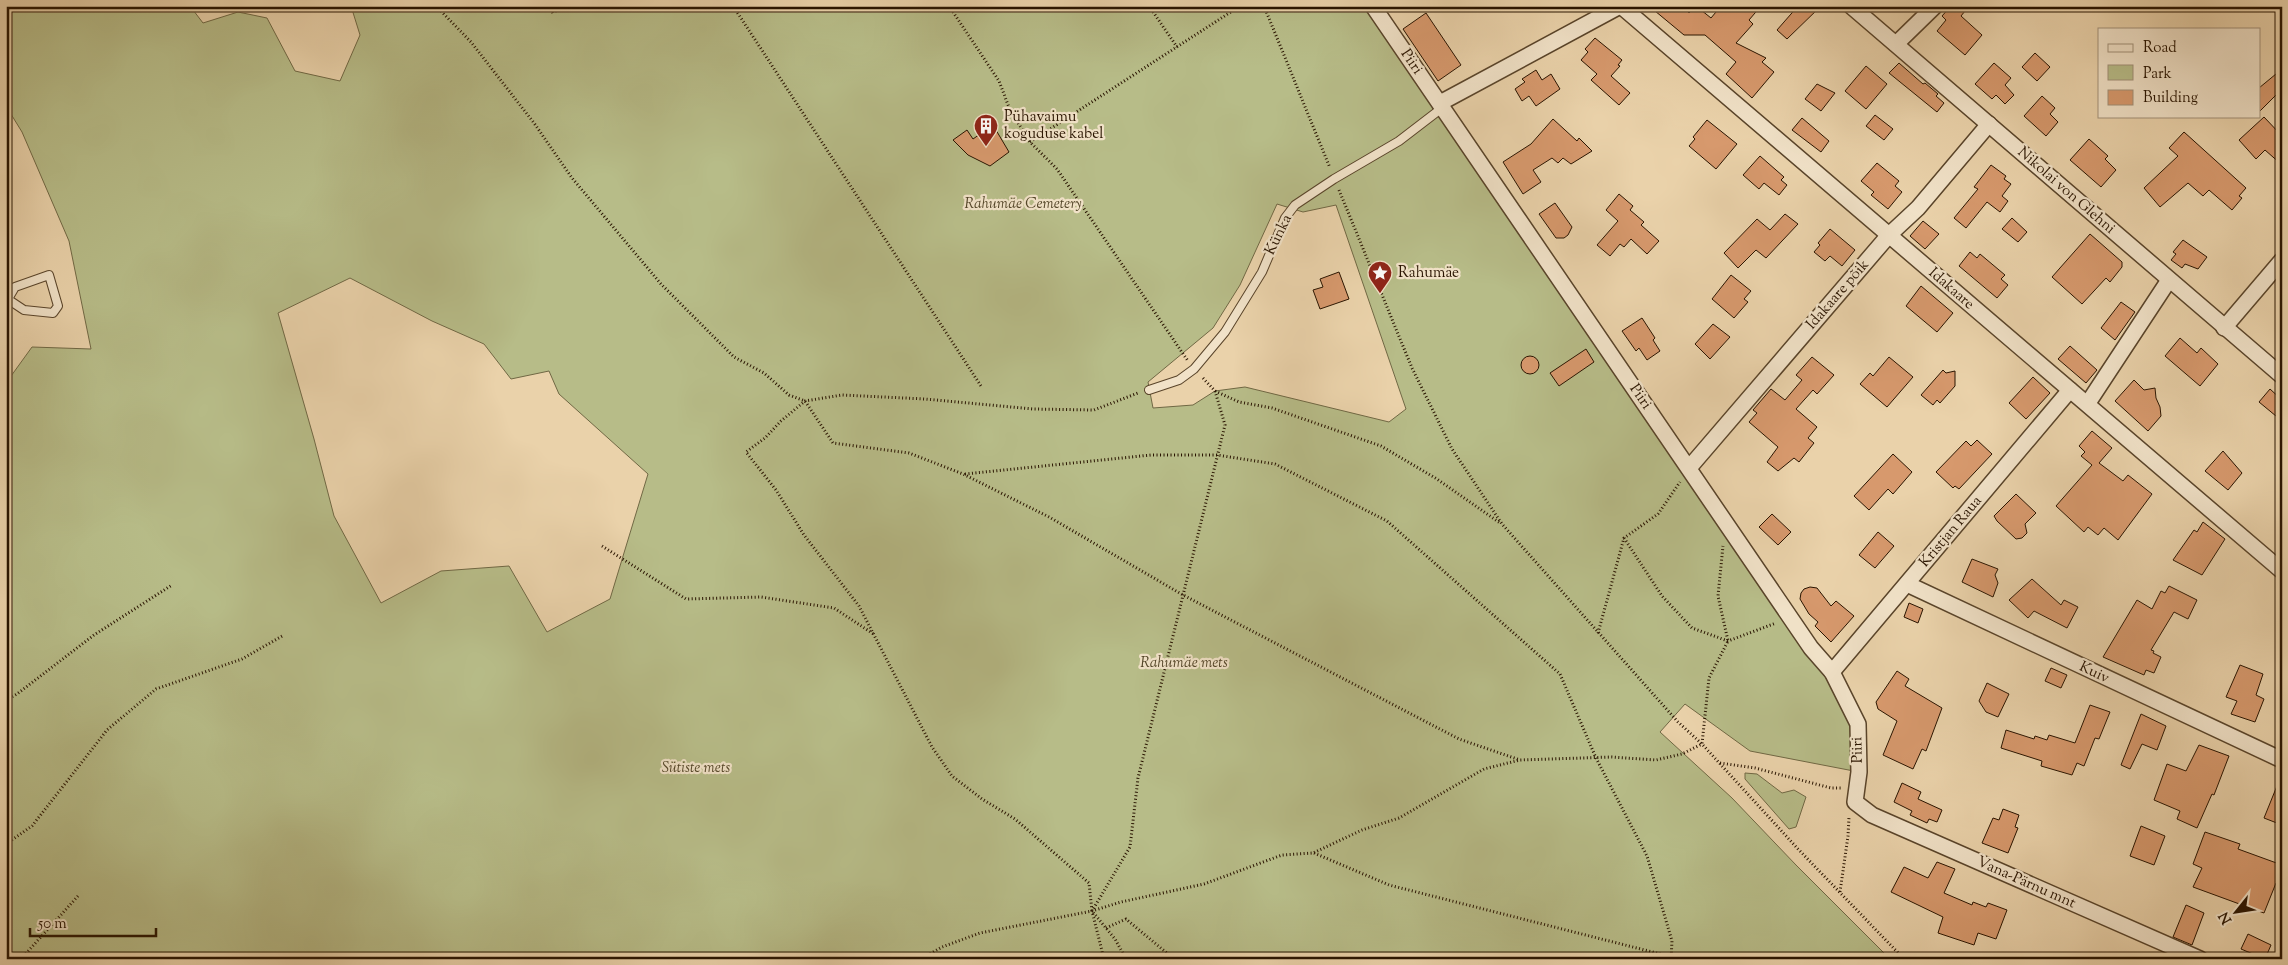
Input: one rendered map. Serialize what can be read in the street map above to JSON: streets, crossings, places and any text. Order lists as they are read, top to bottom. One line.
{"streets":{"street":["Piiri","Nikolai von Glehni","Künka","Idakaare","Idakaare põik","Kristjan Raua","Kuiv","Vana-Pärnu mnt"]},"crossings":[["Piiri","Künka"],["Piiri","Idakaare põik"],["Piiri","Kristjan Raua"],["Piiri","Vana-Pärnu mnt"],["Nikolai von Glehni","Idakaare põik"],["Künka","Idakaare"],["Idakaare","Idakaare põik"],["Idakaare","Kristjan Raua"],["Kristjan Raua","Kuiv"]],"parks":["Rahumäe Cemetery","Rahumäe mets","Sütiste mets"],"places":{"building":["Pühavaimu koguduse kabel"],"place":["Rahumäe"]},"legend":["Road","Park","Building"],"scale_bar":"50 m","north":"bottom left"}
